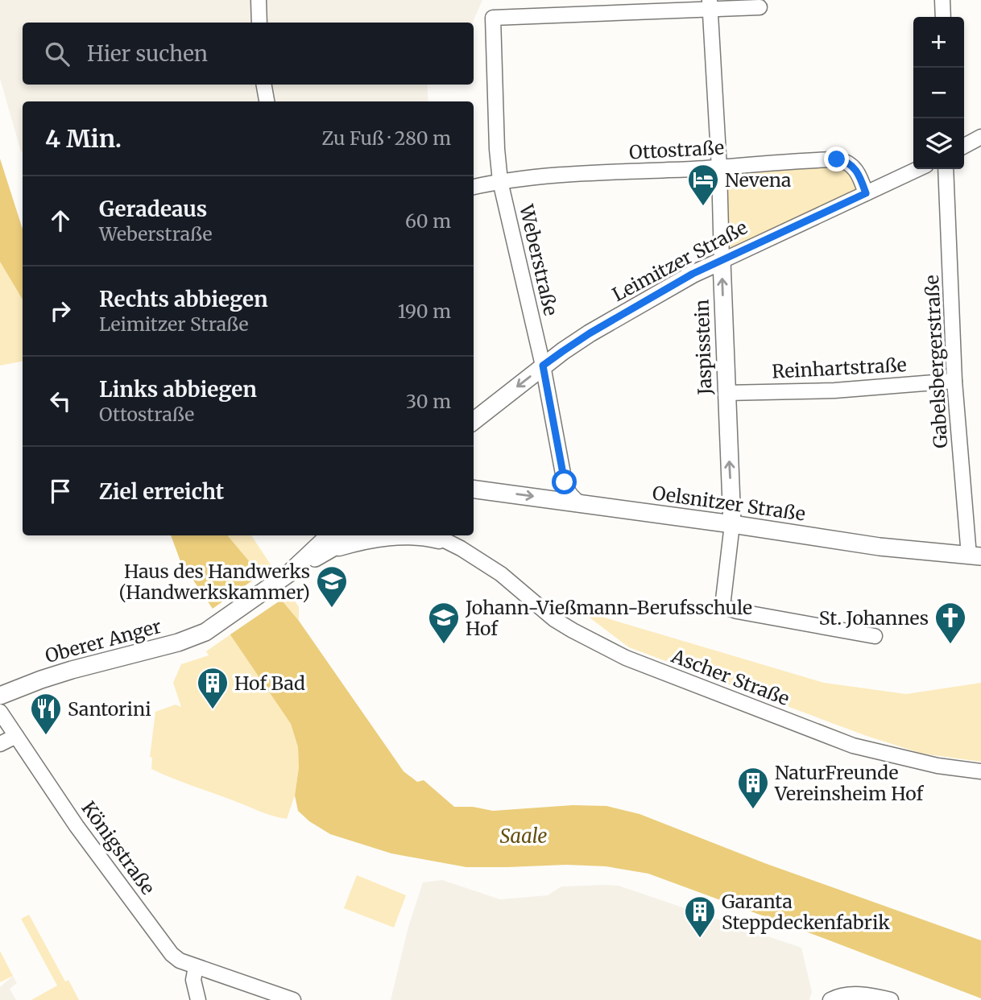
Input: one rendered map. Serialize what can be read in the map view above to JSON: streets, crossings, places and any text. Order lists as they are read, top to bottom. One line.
{"streets":{"main road":["Leimitzer Straße","Jaspisstein","Oelsnitzer Straße","Oberer Anger"],"street":["Ottostraße","Weberstraße","Gabelsbergerstraße","Reinhartstraße","Ascher Straße","Königstraße"]},"crossings":[["Ottostraße","Weberstraße"],["Ottostraße","Leimitzer Straße"],["Ottostraße","Jaspisstein"],["Weberstraße","Leimitzer Straße"],["Weberstraße","Jaspisstein"],["Weberstraße","Oelsnitzer Straße"],["Leimitzer Straße","Jaspisstein"],["Jaspisstein","Reinhartstraße"],["Jaspisstein","Oelsnitzer Straße"],["Gabelsbergerstraße","Reinhartstraße"],["Gabelsbergerstraße","Oelsnitzer Straße"]],"one_way":["Jaspisstein"],"water":["Saale"],"places":{"hotel":["Nevena"],"school or university":["Haus des Handwerks (Handwerkskammer)","Johann-Vießmann-Berufsschule Hof"],"church":["St. Johannes"],"building":["Hof Bad","NaturFreunde Vereinsheim Hof","Garanta Steppdeckenfabrik"],"restaurant":["Santorini"]},"page":{"map_buttons":["+","−"],"search":"Hier suchen","heading":["4 Min.","Zu Fuß · 280 m"],"list":[["Geradeaus","Weberstraße","60 m"],["Rechts abbiegen","Leimitzer Straße","190 m"],["Links abbiegen","Ottostraße","30 m"],"Ziel erreicht"]}}
